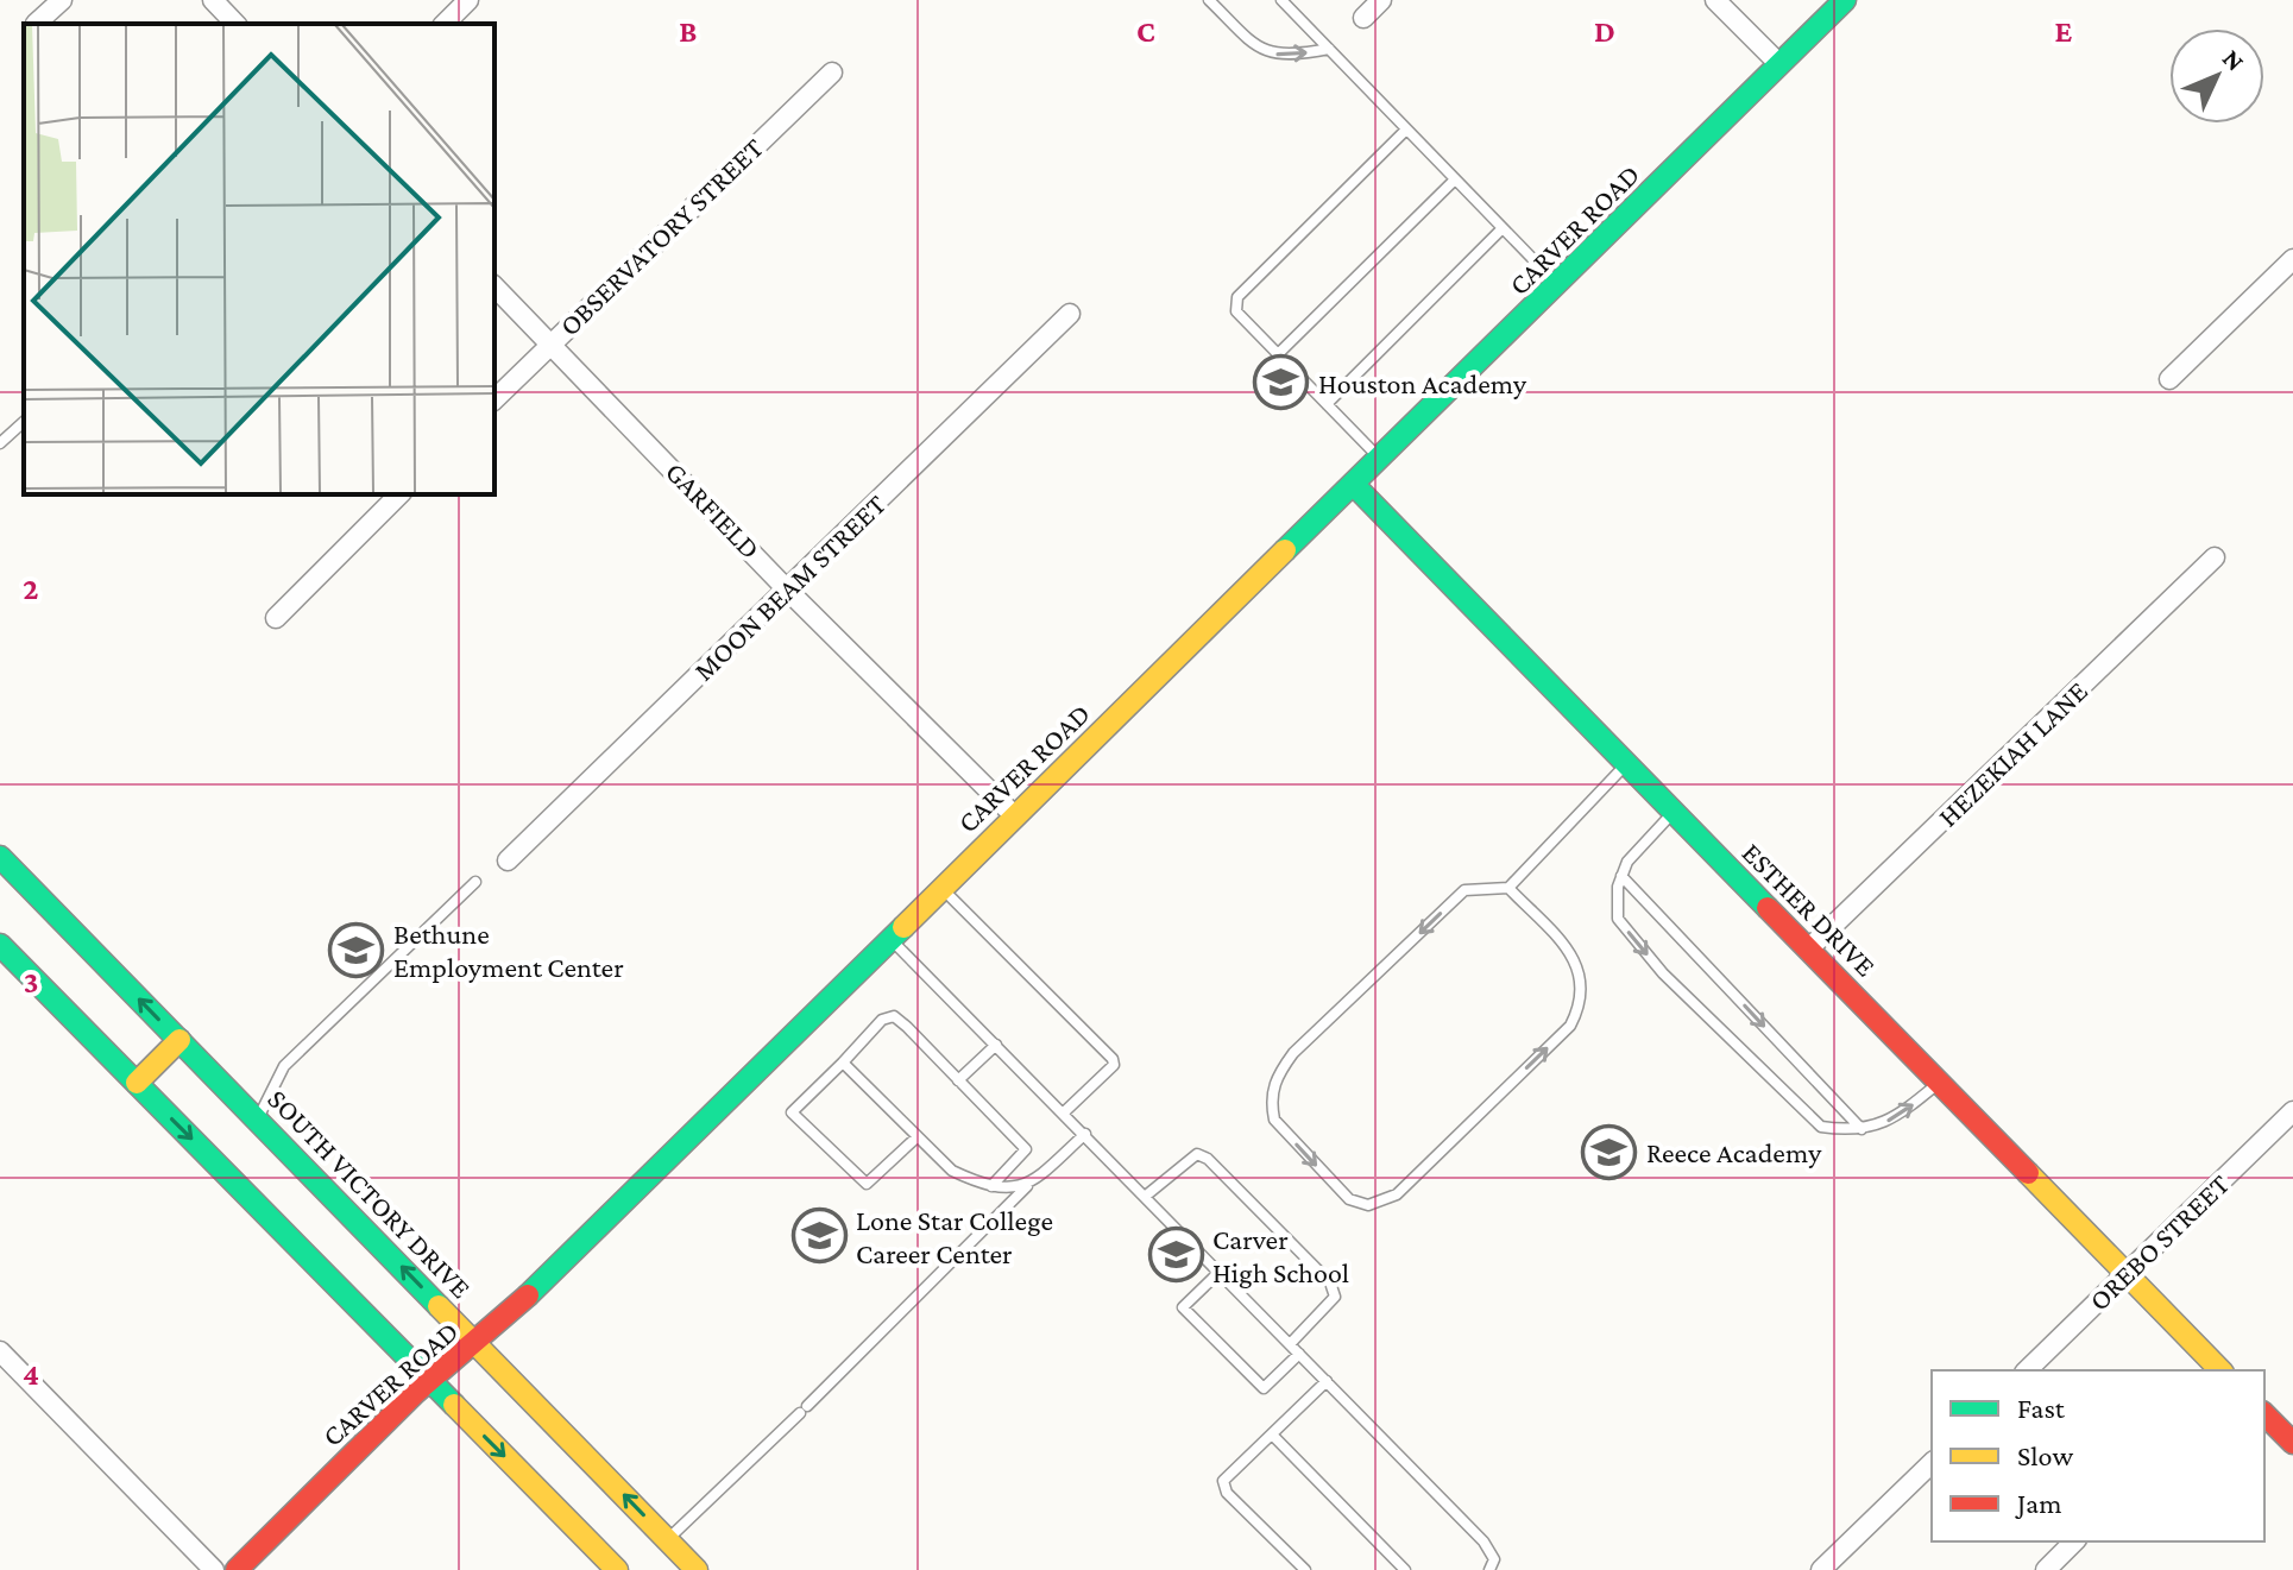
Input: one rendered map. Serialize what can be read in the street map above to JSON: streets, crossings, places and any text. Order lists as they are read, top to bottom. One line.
{"streets":{"street":["CARVER ROAD","OBSERVATORY STREET","GARFIELD","MOON BEAM STREET","HEZEKIAH LANE","ESTHER DRIVE","SOUTH VICTORY DRIVE","OREBO STREET"]},"crossings":[["CARVER ROAD","GARFIELD"],["CARVER ROAD","ESTHER DRIVE"],["CARVER ROAD","SOUTH VICTORY DRIVE"],["OBSERVATORY STREET","GARFIELD"],["GARFIELD","MOON BEAM STREET"],["HEZEKIAH LANE","ESTHER DRIVE"],["ESTHER DRIVE","OREBO STREET"]],"places":{"school or university":["Houston Academy","Bethune Employment Center","Reece Academy","Lone Star College Career Center","Carver High School"]},"legend":["Fast","Slow","Jam"],"north":"top right","grid":{"columns":["B","C","D","E"],"rows":["2","3","4"]}}
